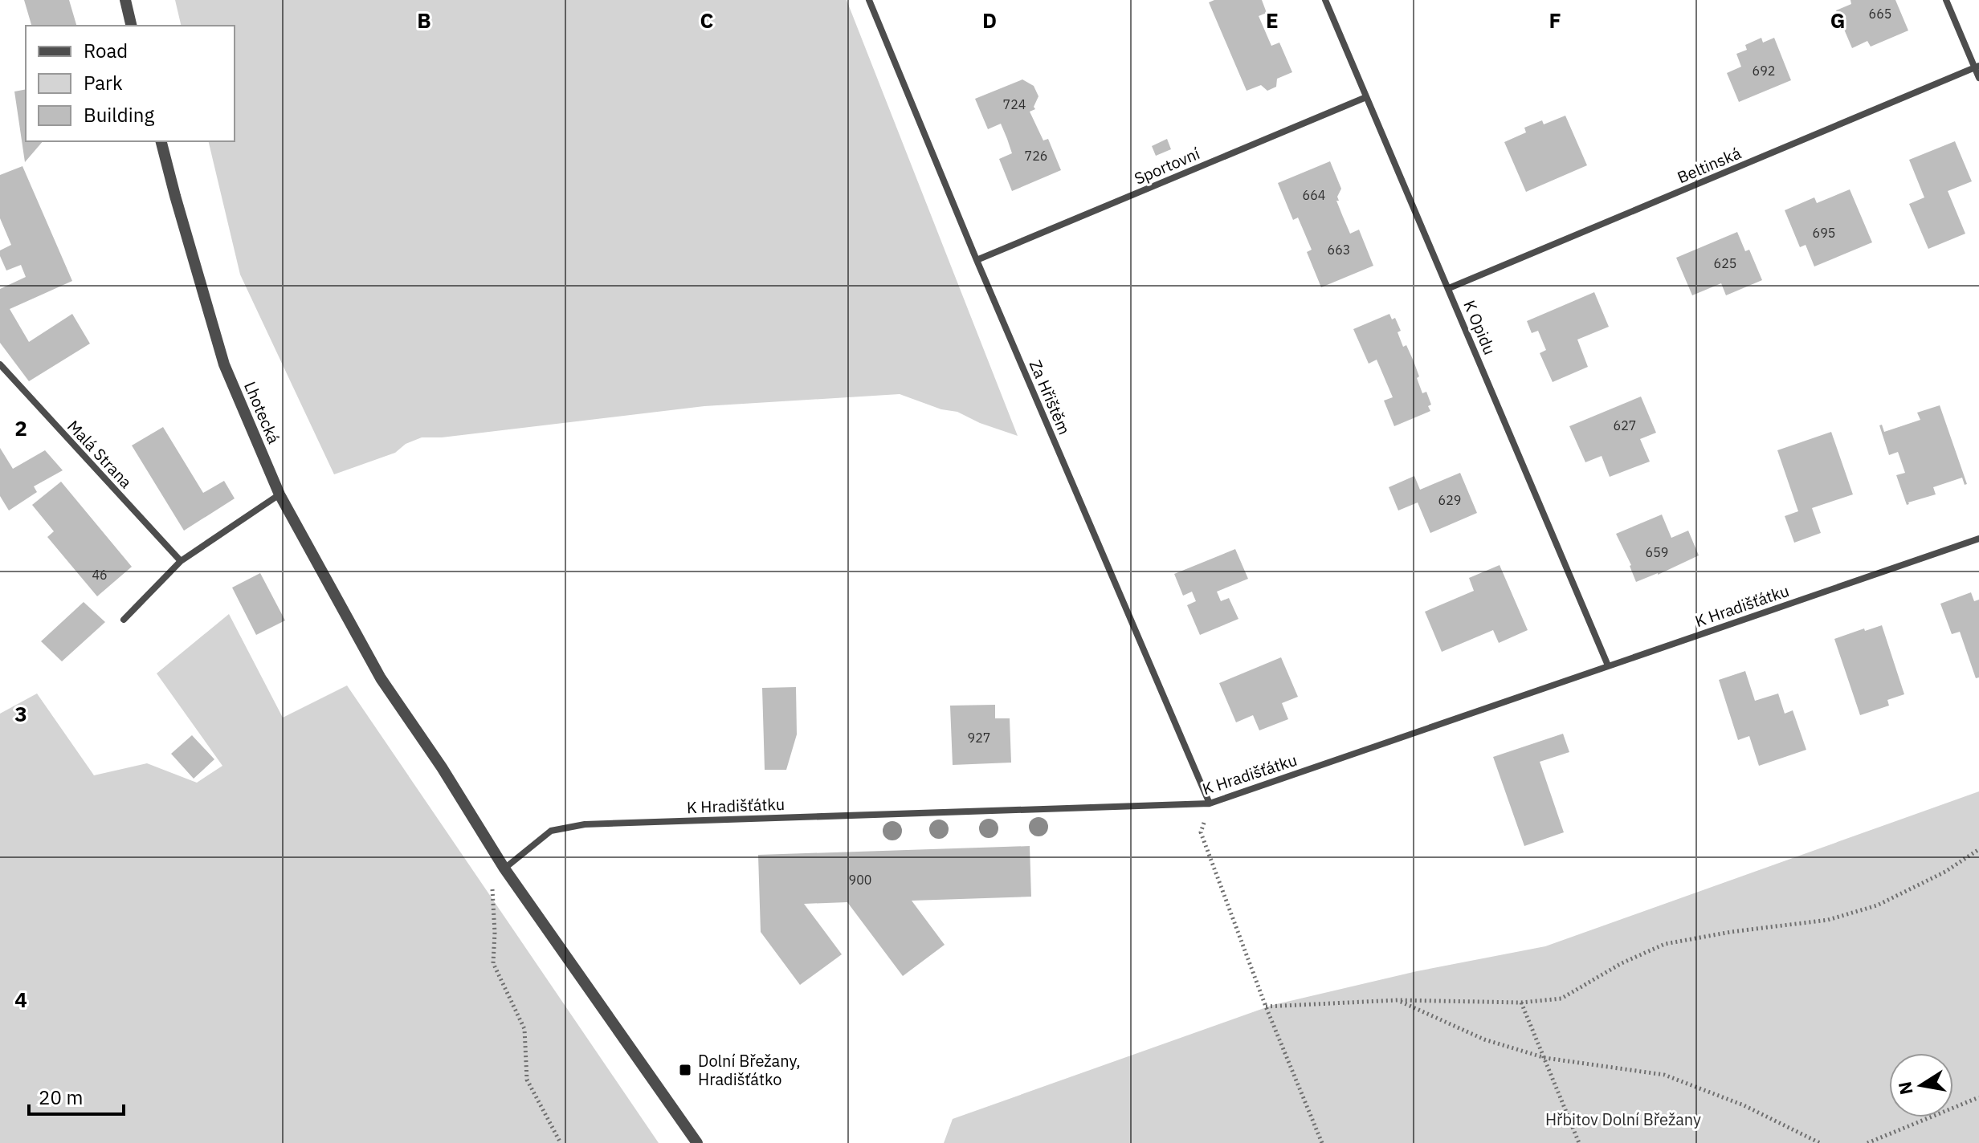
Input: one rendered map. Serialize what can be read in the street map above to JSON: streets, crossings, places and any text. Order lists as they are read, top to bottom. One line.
{"streets":{"street":["Beltinská","Sportovní","K Opidu","Za Hřištěm","Lhotecká","Malá Strana","K Hradišťátku"]},"crossings":[["Beltinská","K Opidu"],["Sportovní","K Opidu"],["Sportovní","Za Hřištěm"],["K Opidu","K Hradišťátku"],["Za Hřištěm","K Hradišťátku"],["Lhotecká","K Hradišťátku"]],"parks":["Hřbitov Dolní Břežany"],"places":{"transit":["Dolní Břežany, Hradišťátko"]},"house_numbers":["665","692","724","726","664","695","663","625","627","629","659","46","927","900"],"legend":["Road","Park","Building"],"scale_bar":"20 m","north":"left","grid":{"columns":["B","C","D","E","F","G"],"rows":["2","3","4"]}}
